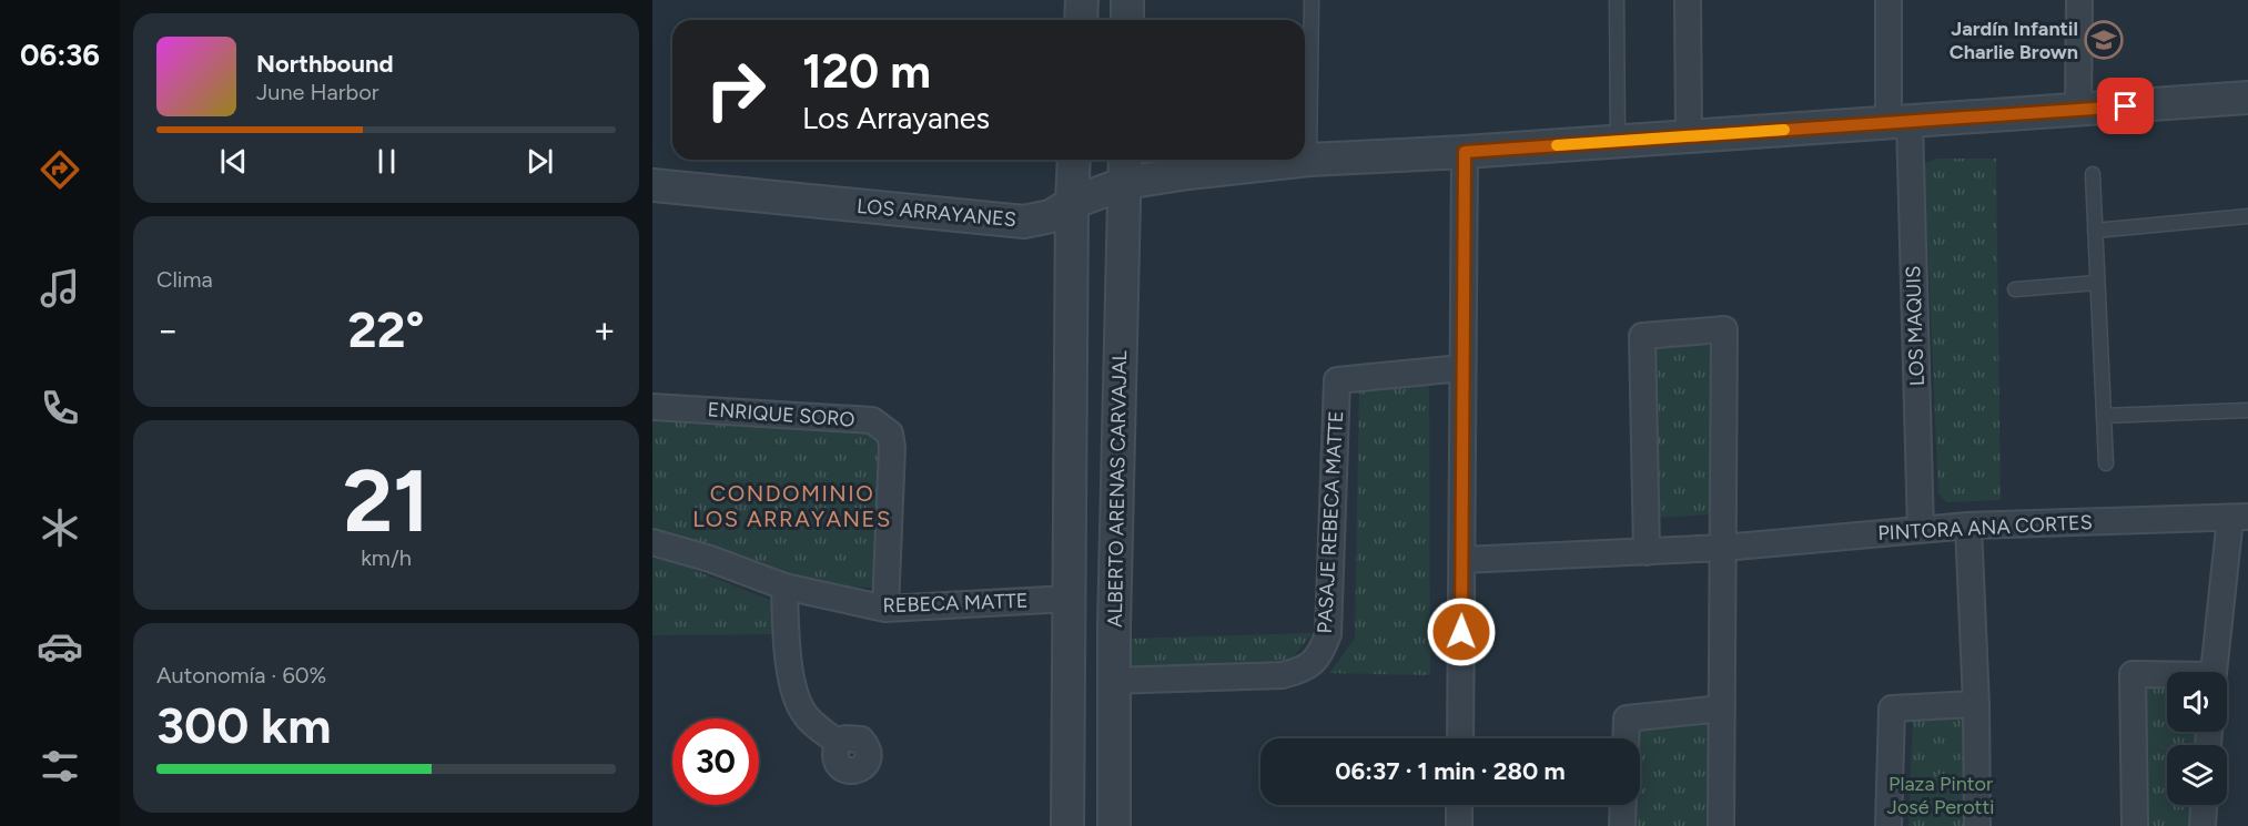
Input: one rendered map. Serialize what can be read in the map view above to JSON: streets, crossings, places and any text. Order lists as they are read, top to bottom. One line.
{"streets":{"street":["LOS ARRAYANES","LOS MAQUIS","ENRIQUE SORO","ALBERTO ARENAS CARVAJAL","PASAJE REBECA MATTE","PINTORA ANA CORTES","REBECA MATTE"]},"crossings":[["LOS ARRAYANES","LOS MAQUIS"],["LOS ARRAYANES","ALBERTO ARENAS CARVAJAL"],["LOS MAQUIS","PINTORA ANA CORTES"],["ENRIQUE SORO","REBECA MATTE"],["ALBERTO ARENAS CARVAJAL","PASAJE REBECA MATTE"]],"districts":["CONDOMINIO LOS ARRAYANES"],"parks":["Plaza Pintor José Perotti"],"places":{"school or university":["Jardín Infantil Charlie Brown"]},"page":{"tabs":"06:36","turn":["120 m","Los Arrayanes"],"song":["Northbound","June Harbor"],"tile":["Clima",["21","km/h"],["Autonomía · 60%","300 km"]],"heat":["−","22°","+"],"limit":"30","trip":"06:37 · 1 min · 280 m"}}
